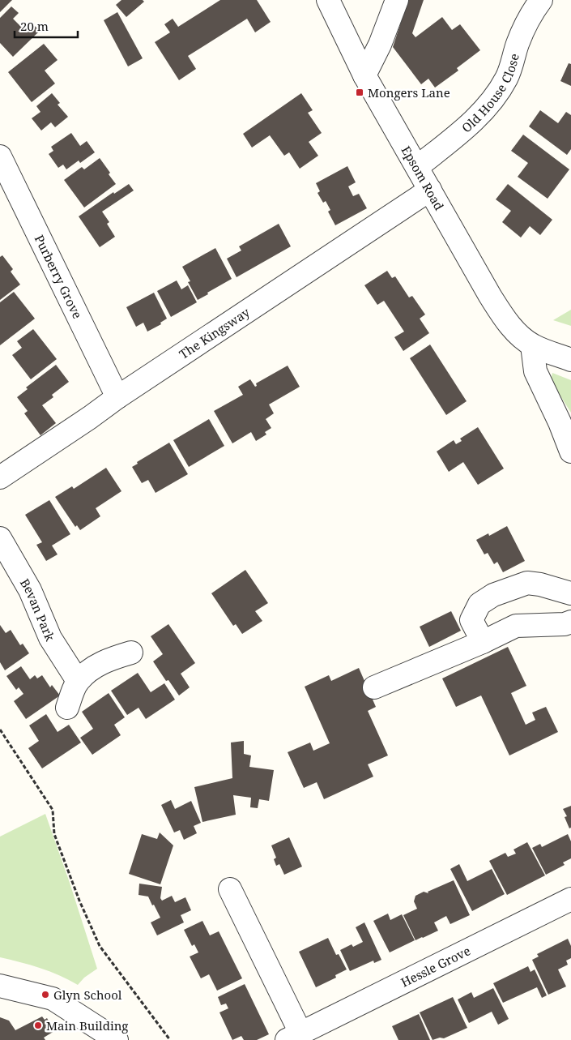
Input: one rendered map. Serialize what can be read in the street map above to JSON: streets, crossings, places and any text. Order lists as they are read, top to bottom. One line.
{"streets":{"street":["Old House Close","Epsom Road","Purberry Grove","The Kingsway","Bevan Park","Hessle Grove"]},"crossings":[["Old House Close","Epsom Road"],["Epsom Road","The Kingsway"],["Purberry Grove","The Kingsway"]],"places":{"transit":["Mongers Lane"],"other":["Glyn School","Main Building"]},"scale_bar":"20 m"}
